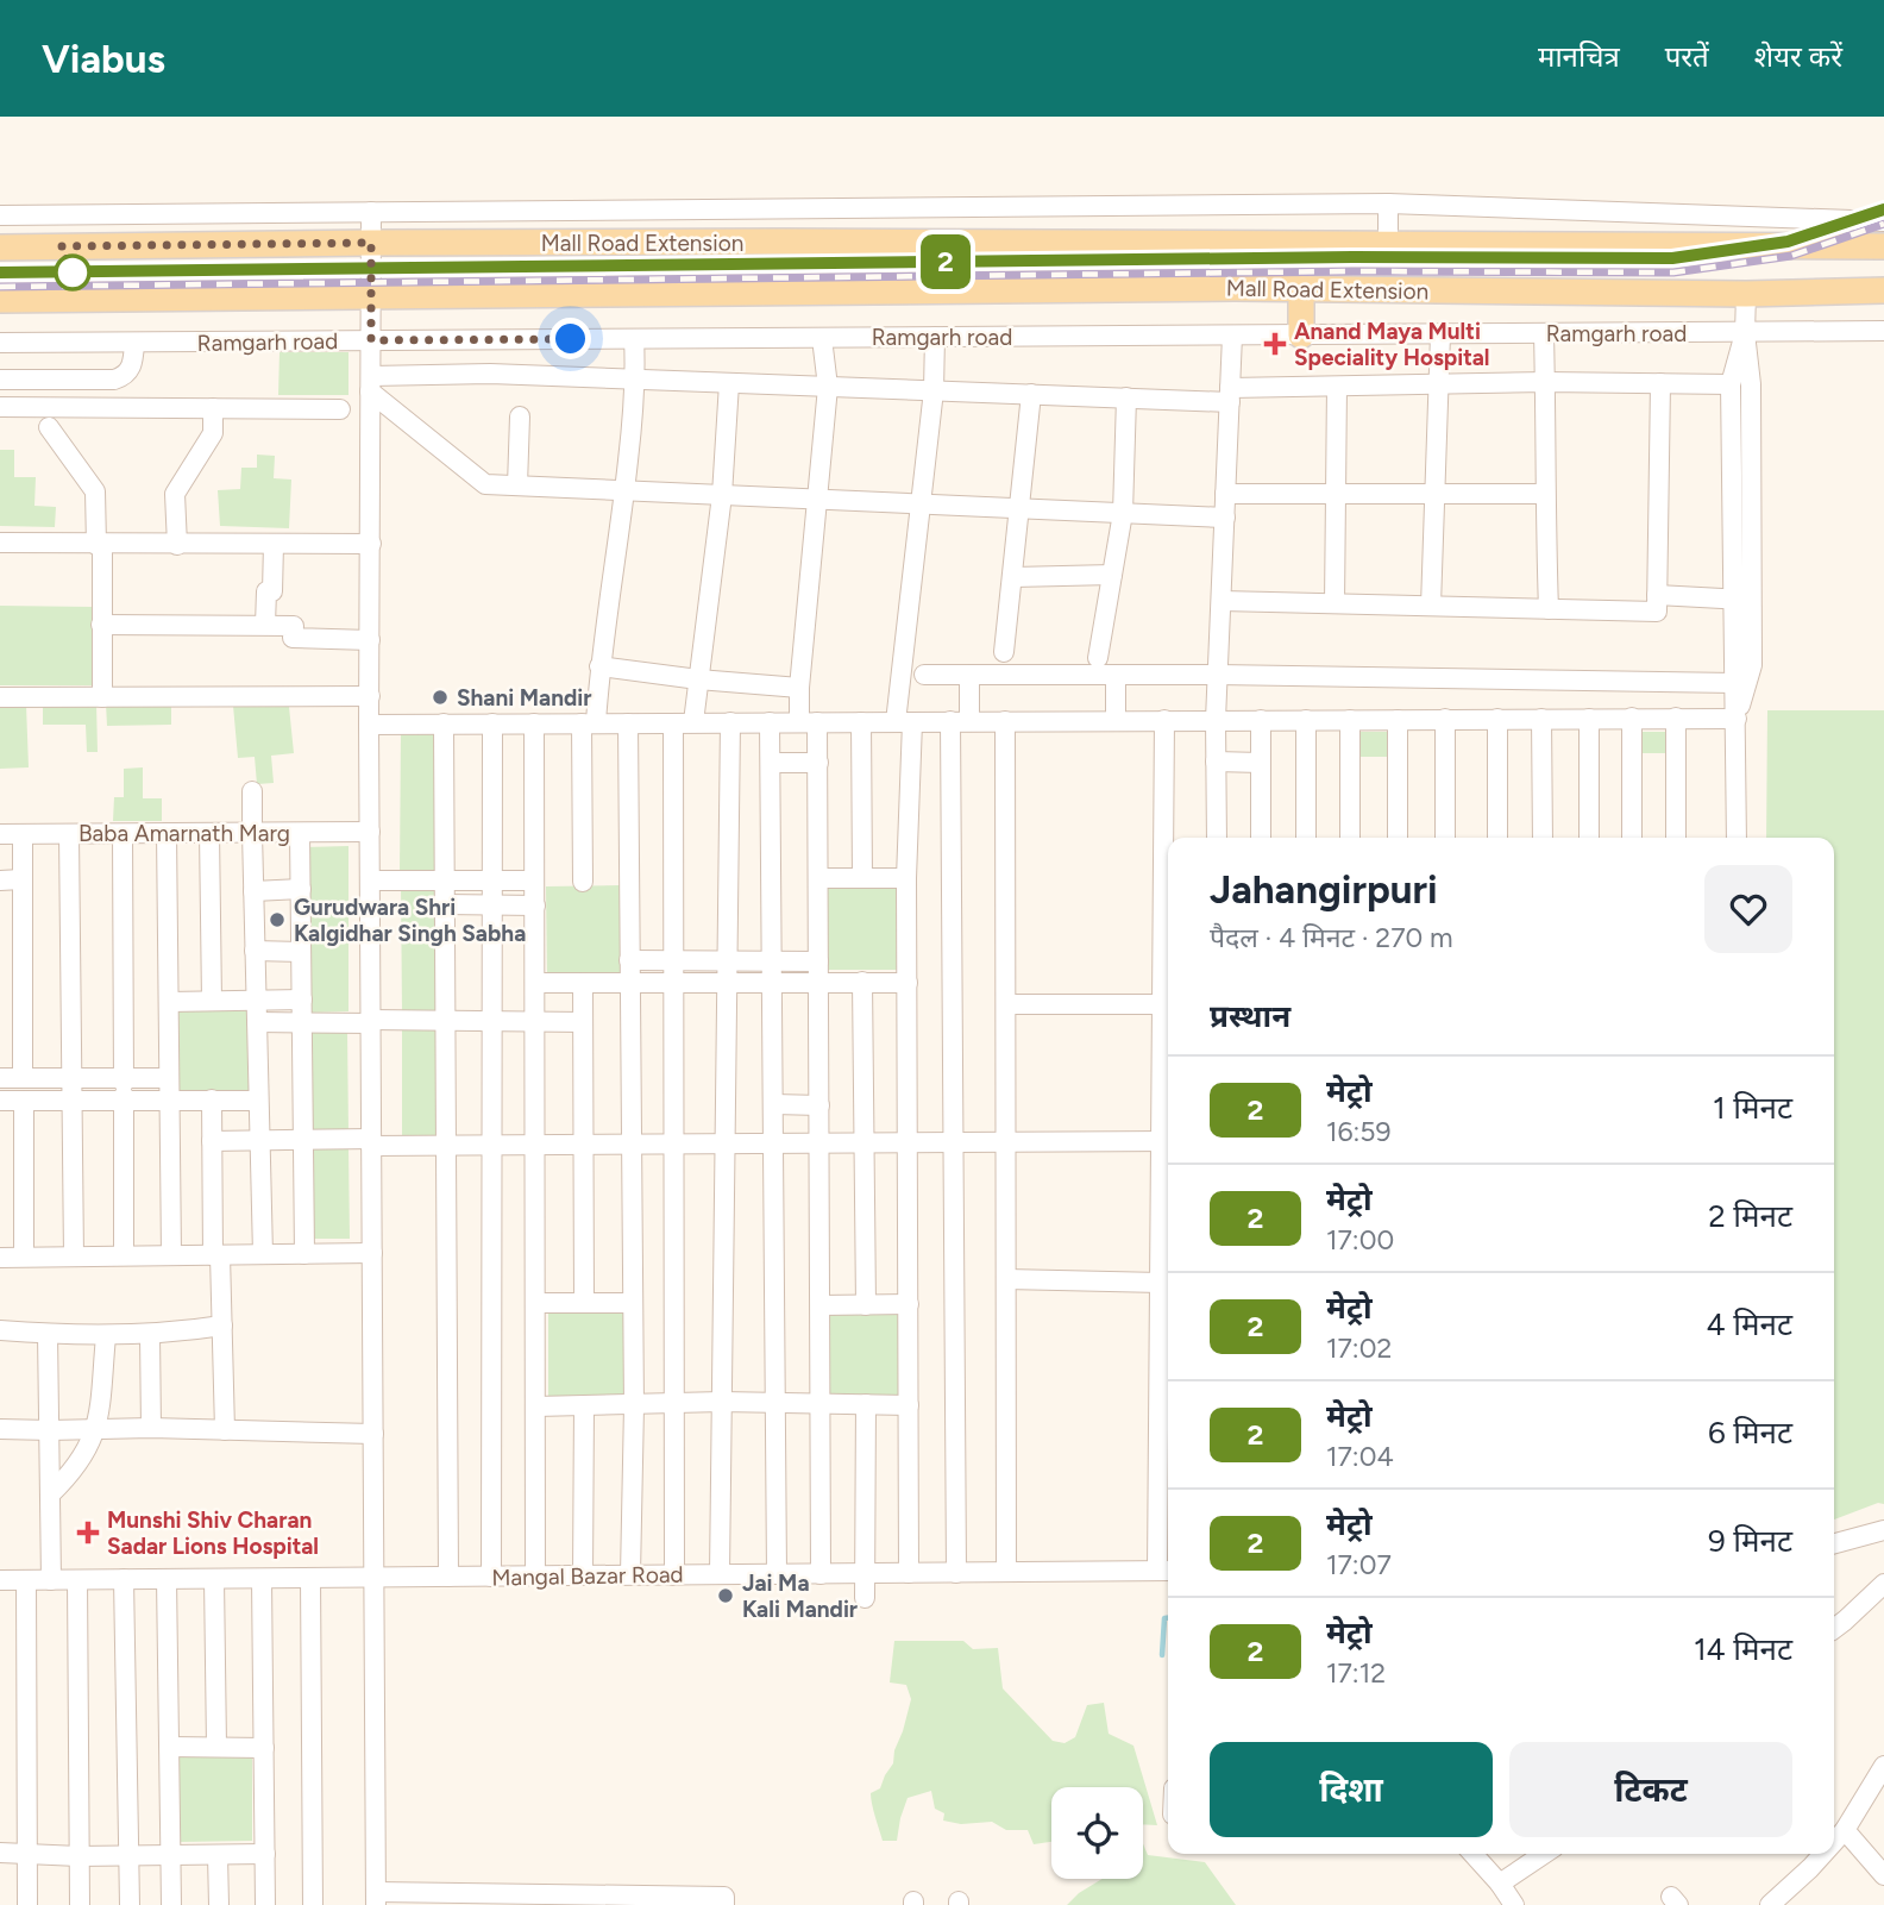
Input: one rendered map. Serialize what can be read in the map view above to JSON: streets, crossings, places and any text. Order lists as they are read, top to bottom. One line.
{"streets":{"main road":["Mall Road Extension"],"street":["Ramgarh road","Baba Amarnath Marg","Mangal Bazar Road"]},"places":{"health":["Anand Maya Multi Speciality Hospital","Munshi Shiv Charan Sadar Lions Hospital"],"other":["Shani Mandir","Gurudwara Shri Kalgidhar Singh Sabha","Jai Ma Kali Mandir"]},"lines":["metro line 2"],"page":{"header":"Viabus","nav":["मानचित्र","परतें","शेयर करें"],"on_map":"2","heading":[["Jahangirpuri","पैदल · 4 मिनट · 270 m"],"प्रस्थान"],"list":[{"mark":"2","name":"मेट्रो","note":"16:59","value":"1 मिनट"},{"mark":"2","name":"मेट्रो","note":"17:00","value":"2 मिनट"},{"mark":"2","name":"मेट्रो","note":"17:02","value":"4 मिनट"},{"mark":"2","name":"मेट्रो","note":"17:04","value":"6 मिनट"},{"mark":"2","name":"मेट्रो","note":"17:07","value":"9 मिनट"},{"mark":"2","name":"मेट्रो","note":"17:12","value":"14 मिनट"}],"buttons":["दिशा","टिकट"]}}
